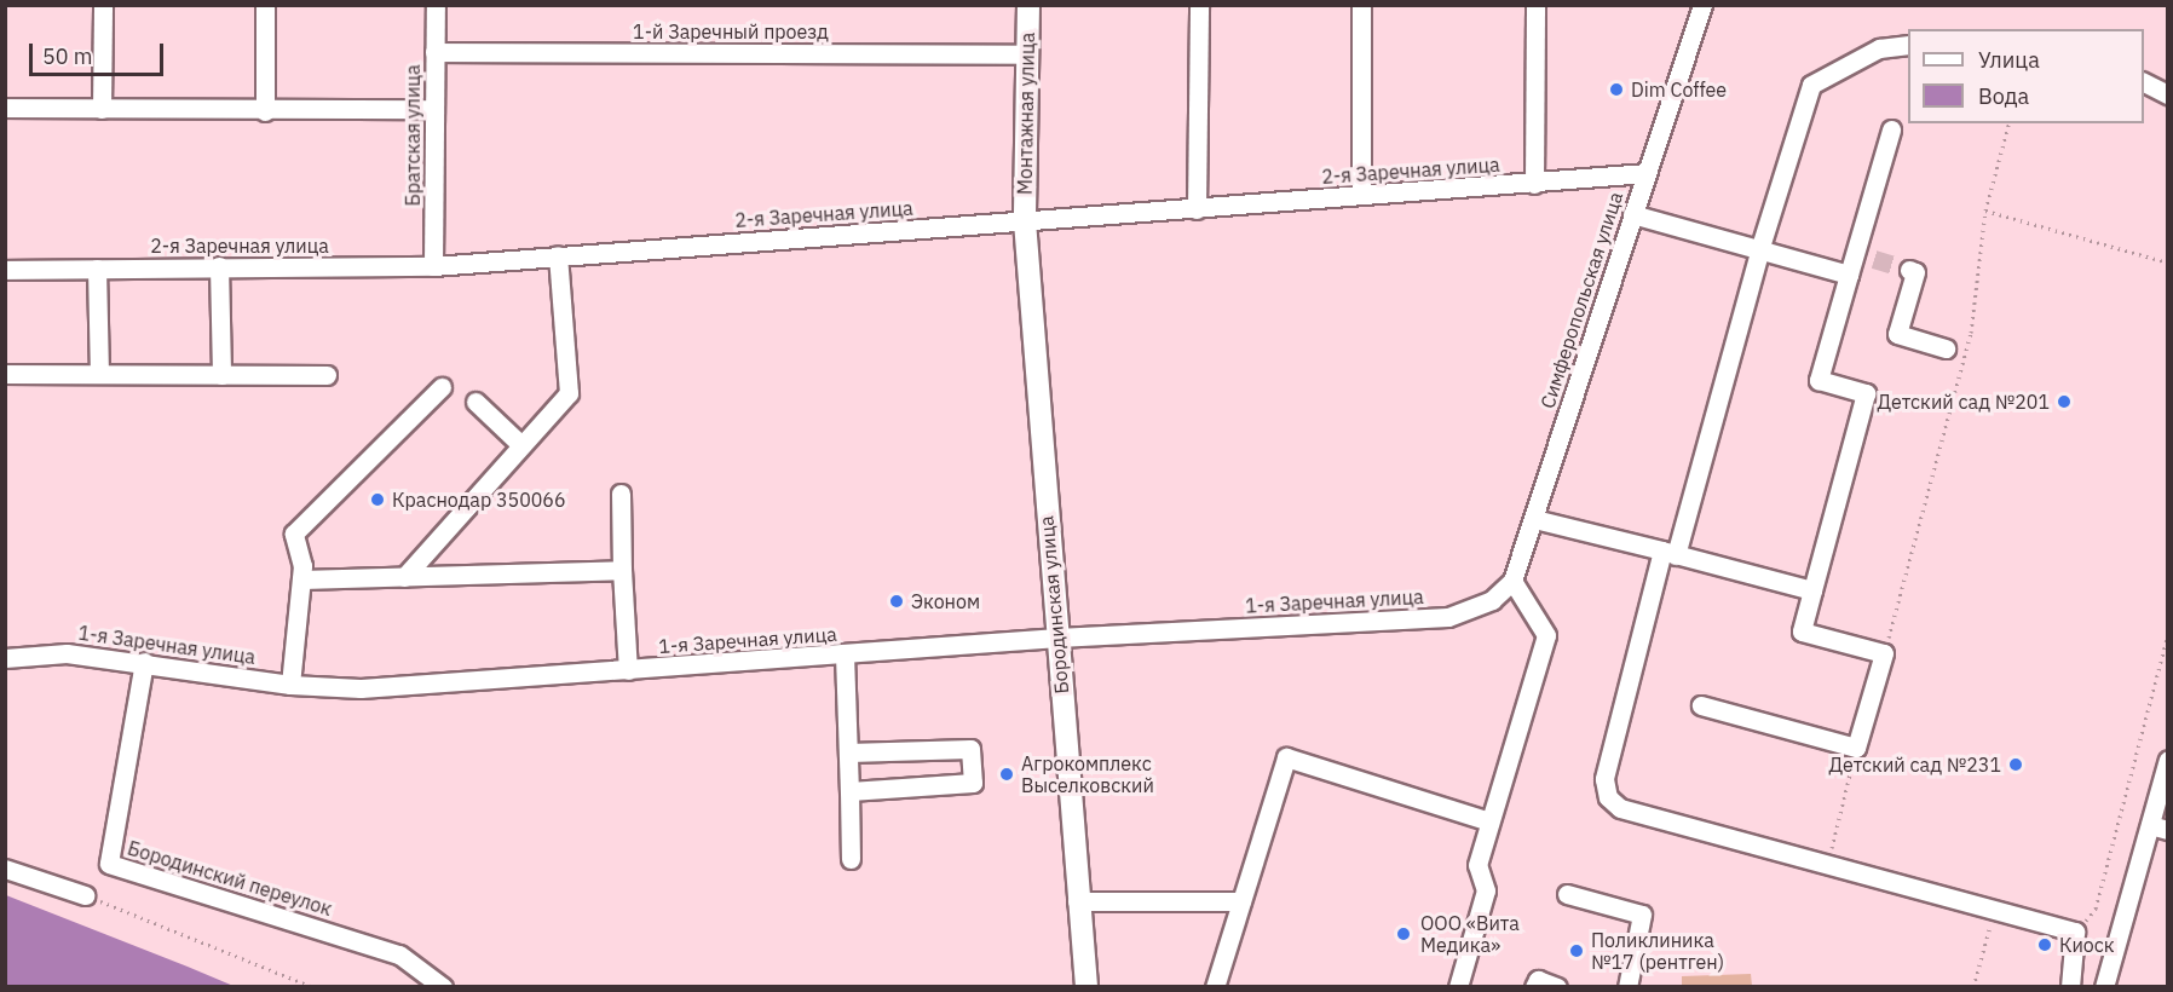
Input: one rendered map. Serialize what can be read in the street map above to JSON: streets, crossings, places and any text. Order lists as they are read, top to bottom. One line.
{"streets":{"main road":["Монтажная улица","Бородинская улица"],"street":["1-й Заречный проезд","Братская улица","2-я Заречная улица","Симферопольская улица","1-я Заречная улица","Бородинский переулок"]},"crossings":[["1-й Заречный проезд","Монтажная улица"],["1-й Заречный проезд","Братская улица"],["Монтажная улица","2-я Заречная улица"],["Монтажная улица","Бородинская улица"],["Братская улица","2-я Заречная улица"],["2-я Заречная улица","Симферопольская улица"],["2-я Заречная улица","Бородинская улица"],["Симферопольская улица","1-я Заречная улица"],["1-я Заречная улица","Бородинская улица"],["1-я Заречная улица","Бородинский переулок"]],"places":["Dim Coffee","Детский сад №201","Краснодар 350066","Эконом","Детский сад №231","Агрокомплекс Выселковский","ООО «Вита Медика»","Киоск","Поликлиника №17 (рентген)"],"legend":["Улица","Вода"],"scale_bar":"50 m"}
